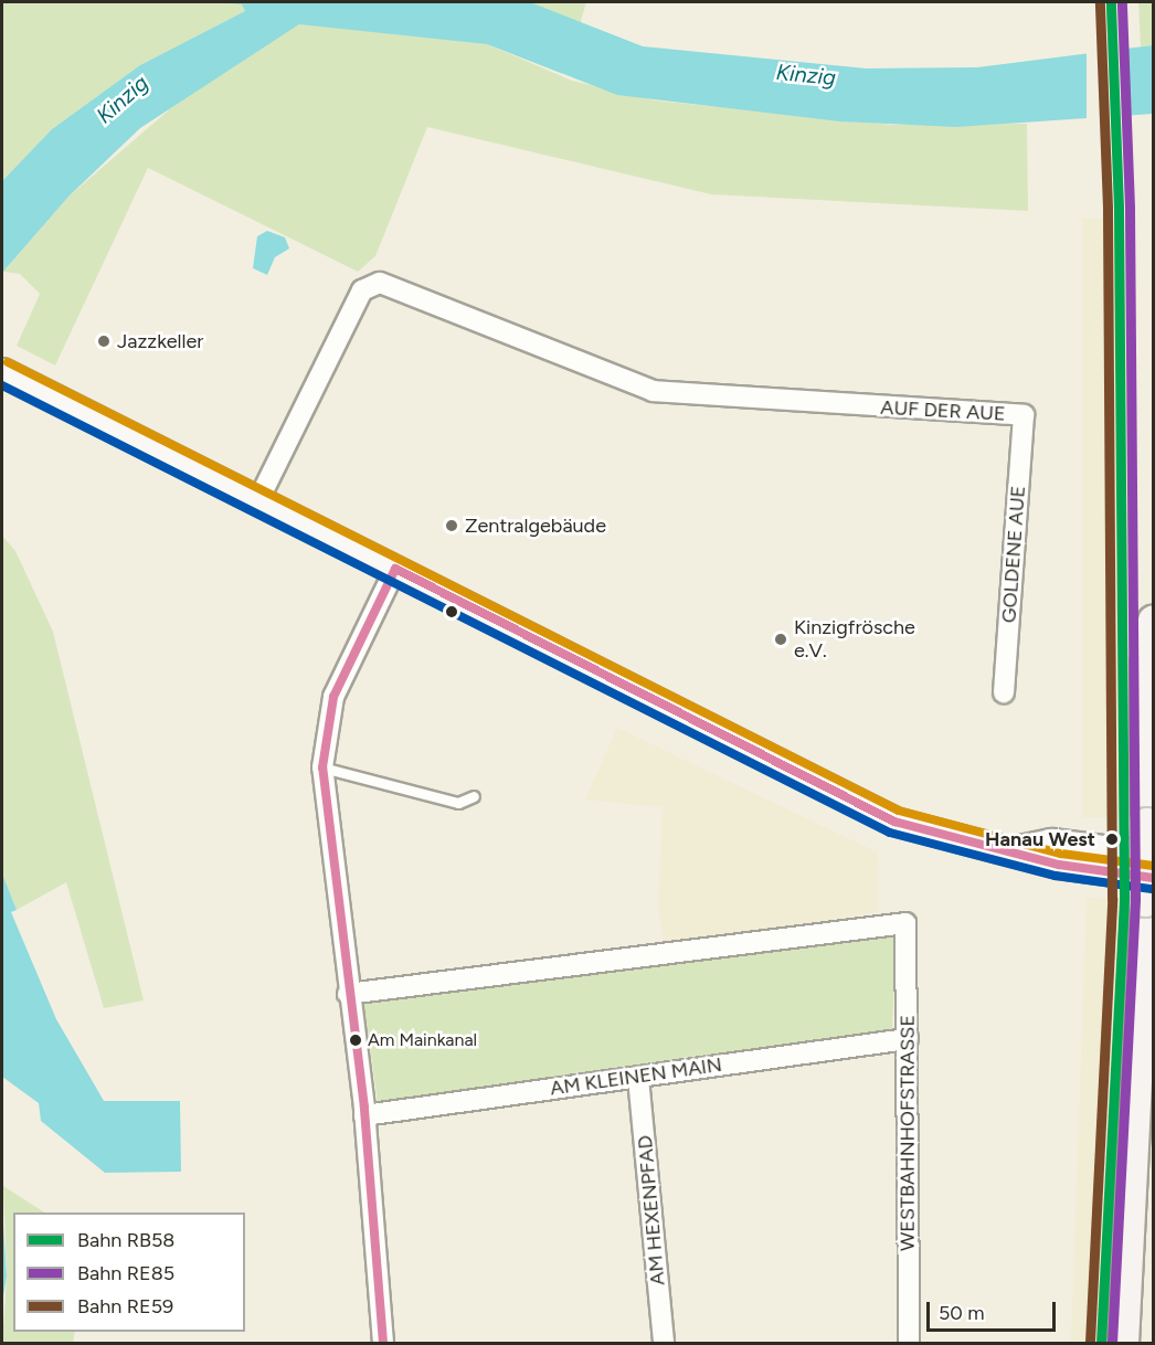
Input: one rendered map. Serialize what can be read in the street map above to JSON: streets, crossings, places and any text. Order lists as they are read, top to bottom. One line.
{"streets":{"street":["AUF DER AUE","GOLDENE AUE","AM KLEINEN MAIN","WESTBAHNHOFSTRASSE","AM HEXENPFAD"]},"crossings":[["AUF DER AUE","GOLDENE AUE"],["AM KLEINEN MAIN","WESTBAHNHOFSTRASSE"],["AM KLEINEN MAIN","AM HEXENPFAD"]],"water":["Kinzig"],"places":["Jazzkeller","Zentralgebäude","Kinzigfrösche e.V.","Hanau West","Am Mainkanal"],"lines":["rail line RB58","rail line RE85","rail line RE59"],"legend":["Bahn RB58","Bahn RE85","Bahn RE59"],"scale_bar":"50 m"}
